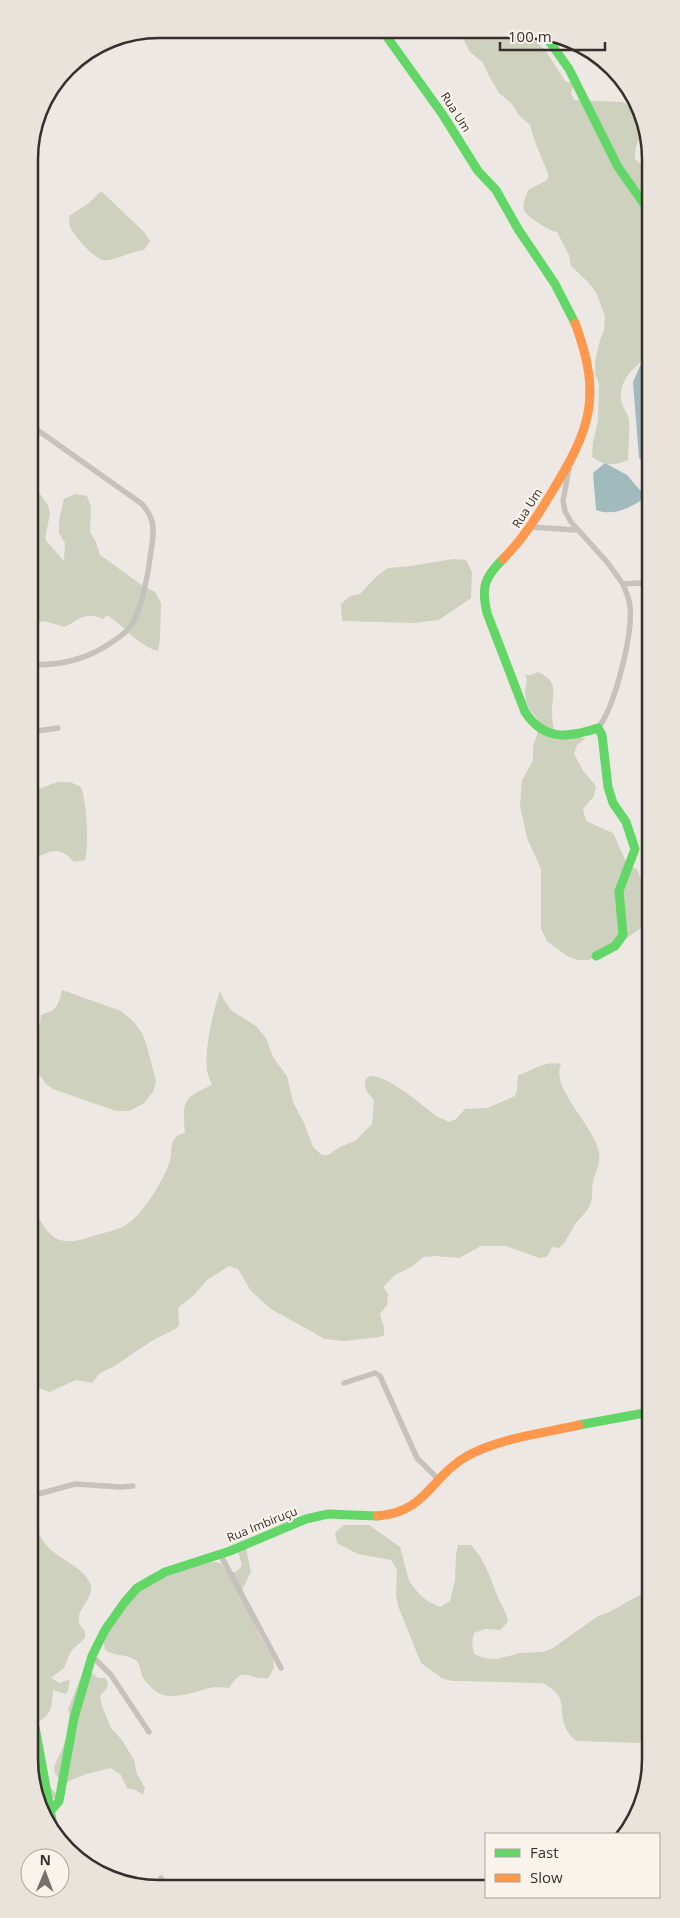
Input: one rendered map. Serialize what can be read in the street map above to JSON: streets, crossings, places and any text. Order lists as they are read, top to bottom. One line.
{"streets":{"street":["Rua Um","Rua Imbiruçu"]},"legend":["Fast","Slow"],"scale_bar":"100 m","north":"top"}
